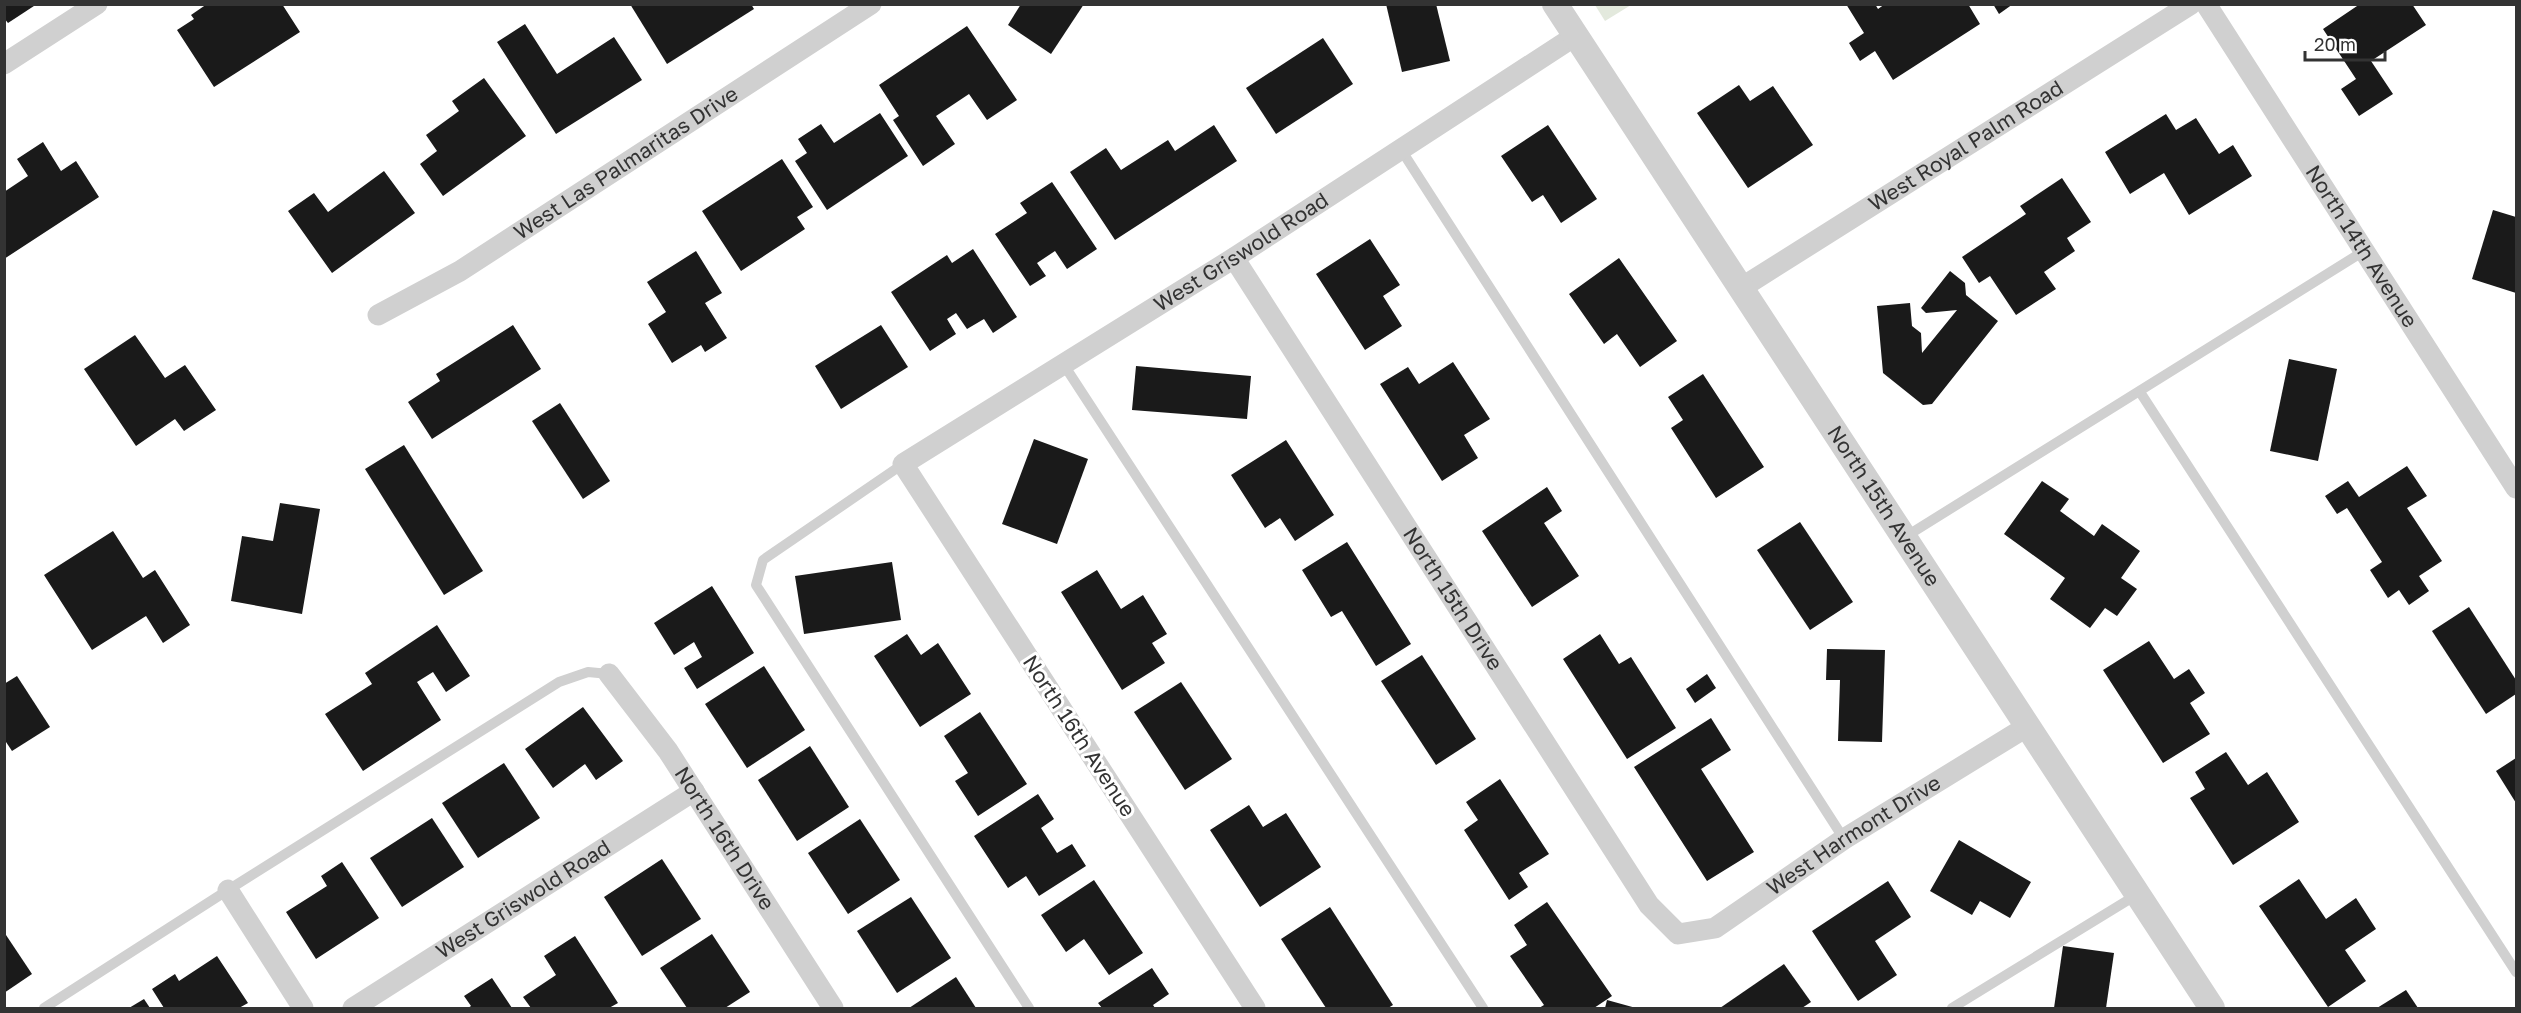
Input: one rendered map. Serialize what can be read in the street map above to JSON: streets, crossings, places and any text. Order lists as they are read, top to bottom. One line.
{"streets":{"street":["West Royal Palm Road","West Las Palmaritas Drive","North 14th Avenue","West Griswold Road","North 15th Avenue","North 15th Drive","North 16th Avenue","West Harmont Drive","North 16th Drive"]},"crossings":[["West Royal Palm Road","North 15th Avenue"],["West Griswold Road","North 15th Avenue"],["West Griswold Road","North 15th Drive"],["West Griswold Road","North 16th Avenue"],["West Griswold Road","North 16th Drive"],["North 15th Avenue","West Harmont Drive"],["North 15th Drive","West Harmont Drive"]],"scale_bar":"20 m"}
